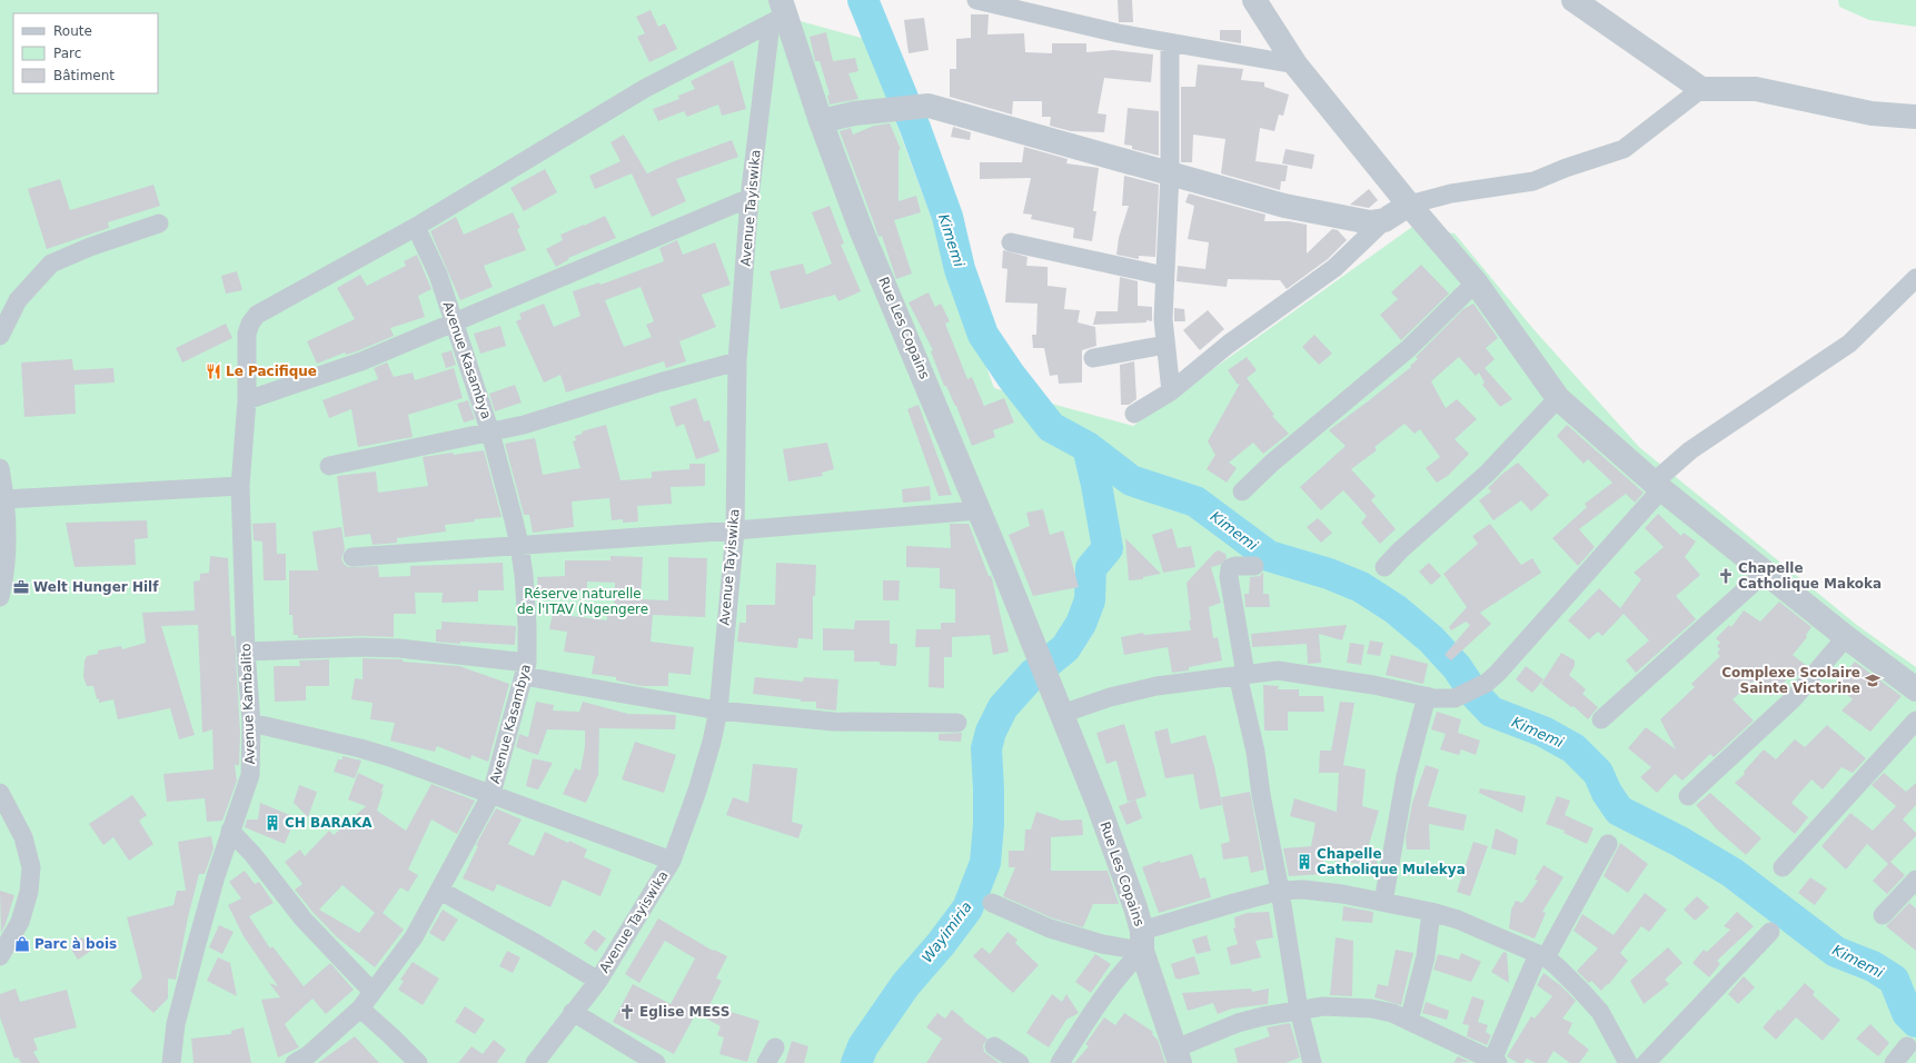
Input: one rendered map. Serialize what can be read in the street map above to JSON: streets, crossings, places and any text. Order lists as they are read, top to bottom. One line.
{"streets":{"street":["Avenue Tayiswika","Rue Les Copains","Avenue Kasambya","Avenue Kambalito"]},"crossings":[["Avenue Tayiswika","Rue Les Copains"],["Avenue Kasambya","Avenue Kambalito"]],"water":["Kimemi","Wayimiria"],"parks":["Réserve naturelle de l'ITAV (Ngengere"],"places":{"restaurant":["Le Pacifique"],"church":["Chapelle Catholique Makoka","Eglise MESS"],"office":["Welt Hunger Hilf"],"school or university":["Complexe Scolaire Sainte Victorine"],"building":["CH BARAKA","Chapelle Catholique Mulekya"],"shop":["Parc à bois"]},"legend":["Route","Parc","Bâtiment"]}
